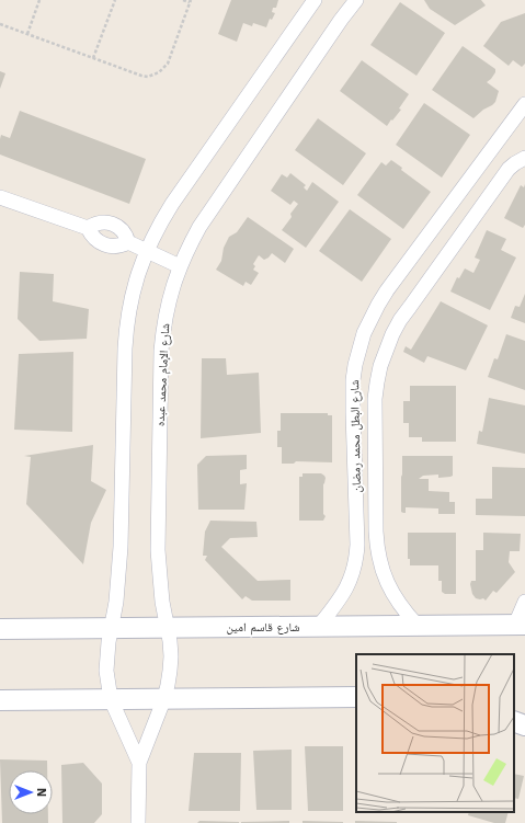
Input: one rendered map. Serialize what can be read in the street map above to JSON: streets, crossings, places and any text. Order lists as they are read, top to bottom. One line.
{"streets":{"main road":["شارع قاسم امين"],"street":["شارع الإمام محمد عبده","شارع البطل محمد رمضان"]},"crossings":[["شارع الإمام محمد عبده","شارع قاسم امين"],["شارع البطل محمد رمضان","شارع قاسم امين"]],"north":"right"}
